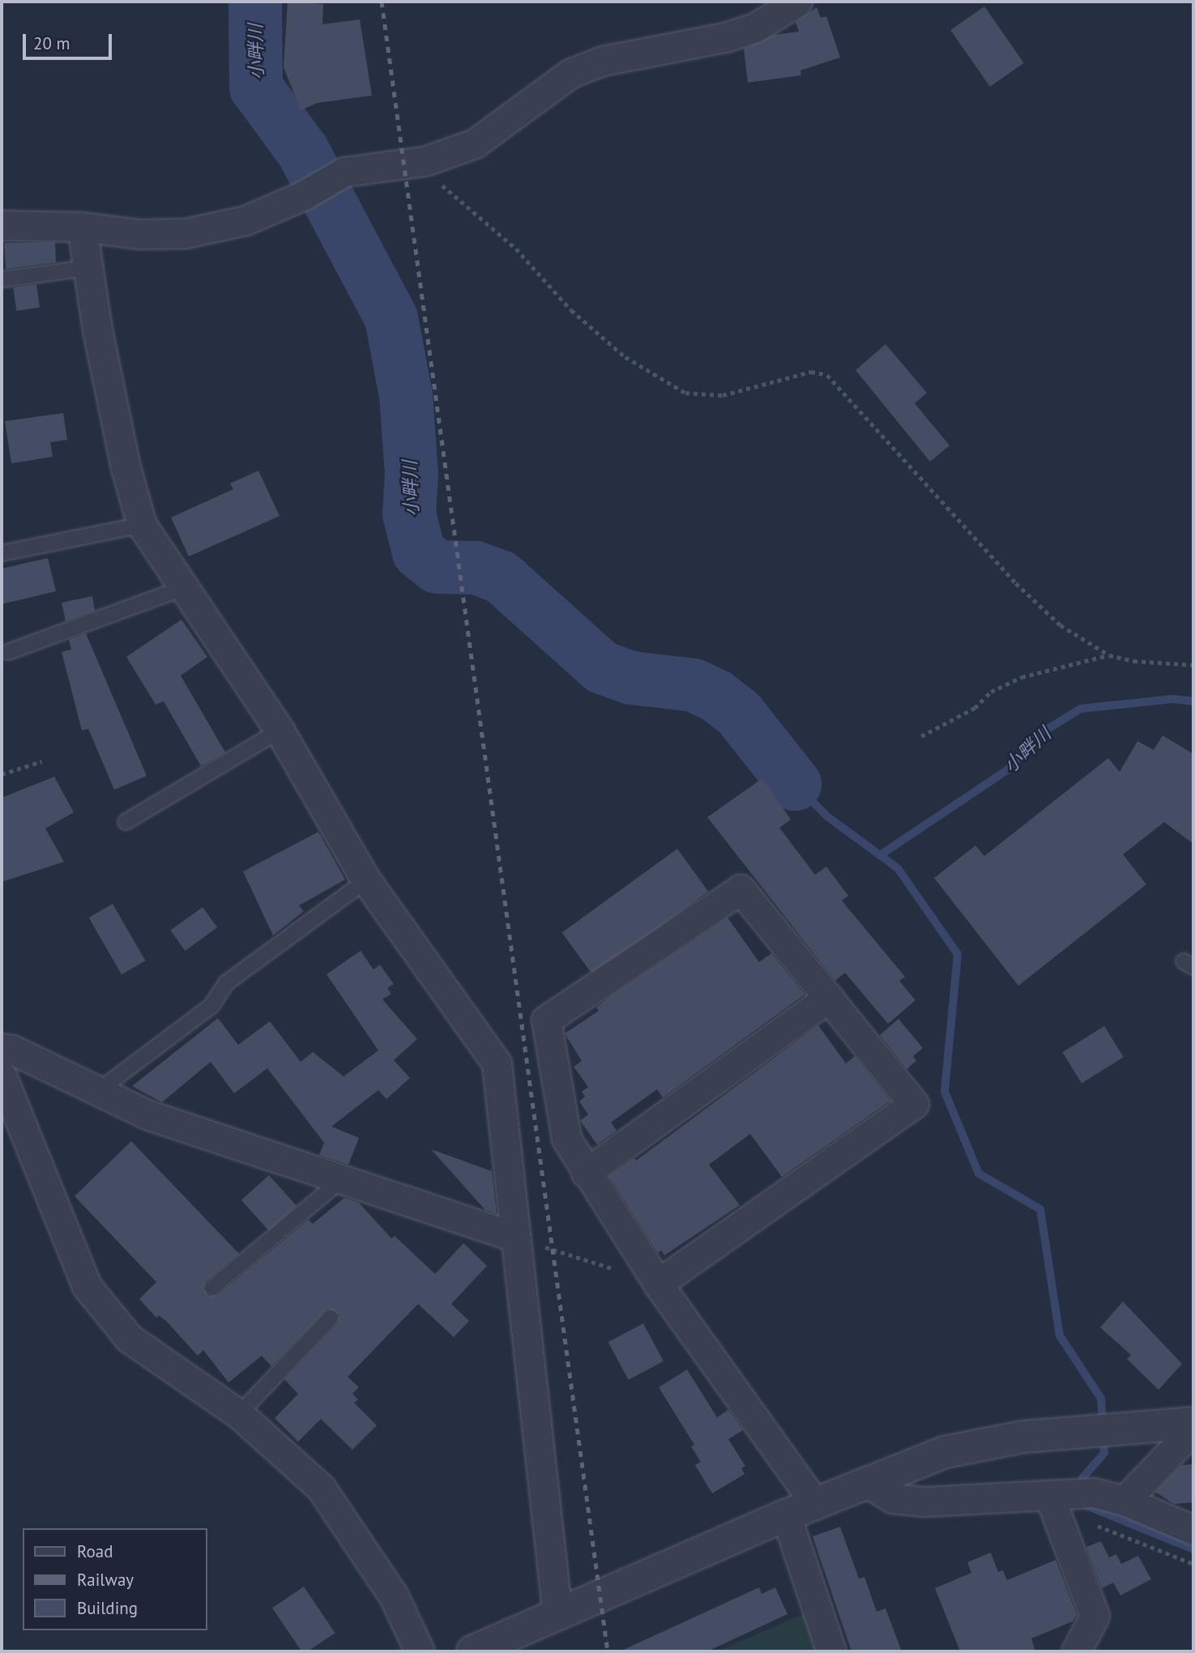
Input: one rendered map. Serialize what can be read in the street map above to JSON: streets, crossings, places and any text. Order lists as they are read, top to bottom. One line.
{"water":["小畔川"],"legend":["Road","Railway","Building"],"scale_bar":"20 m"}
